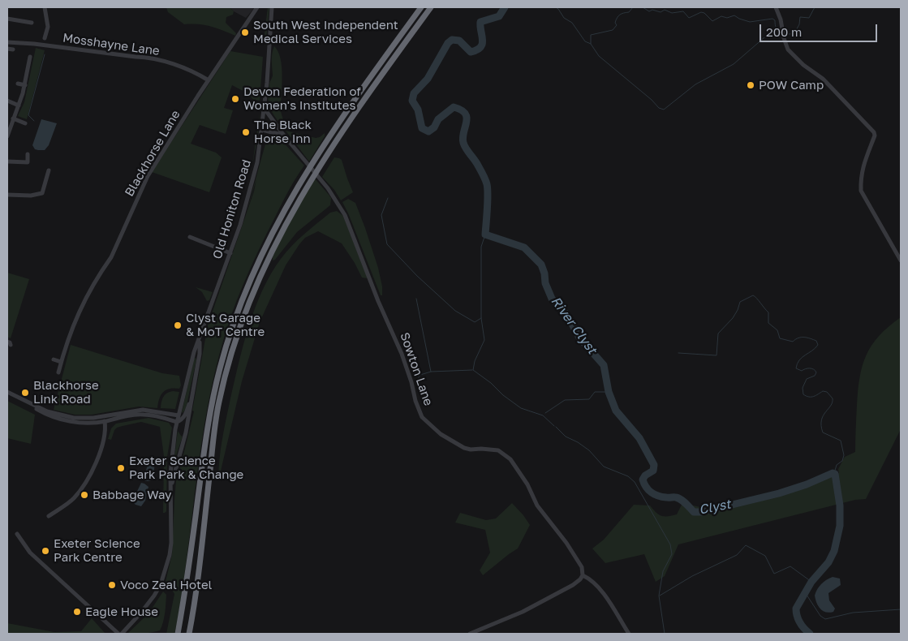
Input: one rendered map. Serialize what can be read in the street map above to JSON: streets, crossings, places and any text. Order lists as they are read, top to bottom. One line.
{"streets":{"street":["Mosshayne Lane","Blackhorse Lane","Old Honiton Road","Sowton Lane"]},"crossings":[["Mosshayne Lane","Blackhorse Lane"],["Old Honiton Road","Sowton Lane"]],"water":["River Clyst","Clyst"],"places":["South West Independent Medical Services","POW Camp","Devon Federation of Women's Institutes","The Black Horse Inn","Clyst Garage & MoT Centre","Blackhorse Link Road","Exeter Science Park Park & Change","Babbage Way","Exeter Science Park Centre","Voco Zeal Hotel","Eagle House"],"scale_bar":"200 m"}
